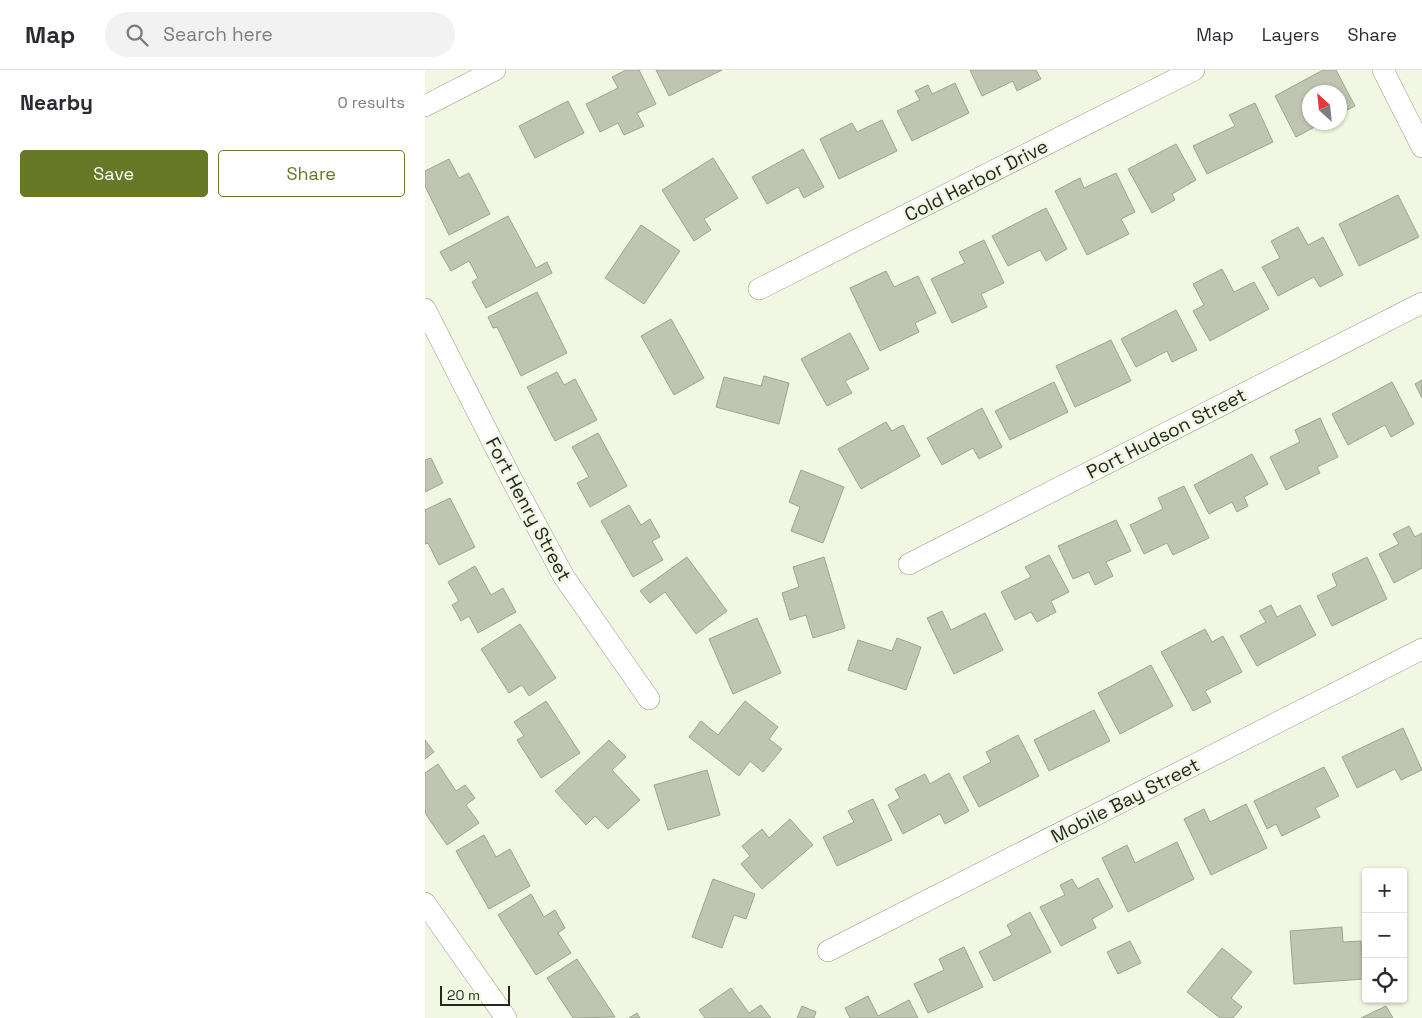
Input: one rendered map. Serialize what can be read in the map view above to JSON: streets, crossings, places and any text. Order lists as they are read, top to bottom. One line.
{"streets":{"street":["Cold Harbor Drive","Port Hudson Street","Fort Henry Street","Mobile Bay Street"]},"scale_bar":"20 m","north":"top left","page":{"header":"Map","search":"Search here","nav":["Map","Layers","Share"],"heading":["Nearby","0 results"],"buttons":["Save","Share"],"map_buttons":["+","−"],"scale":"20 m"}}
